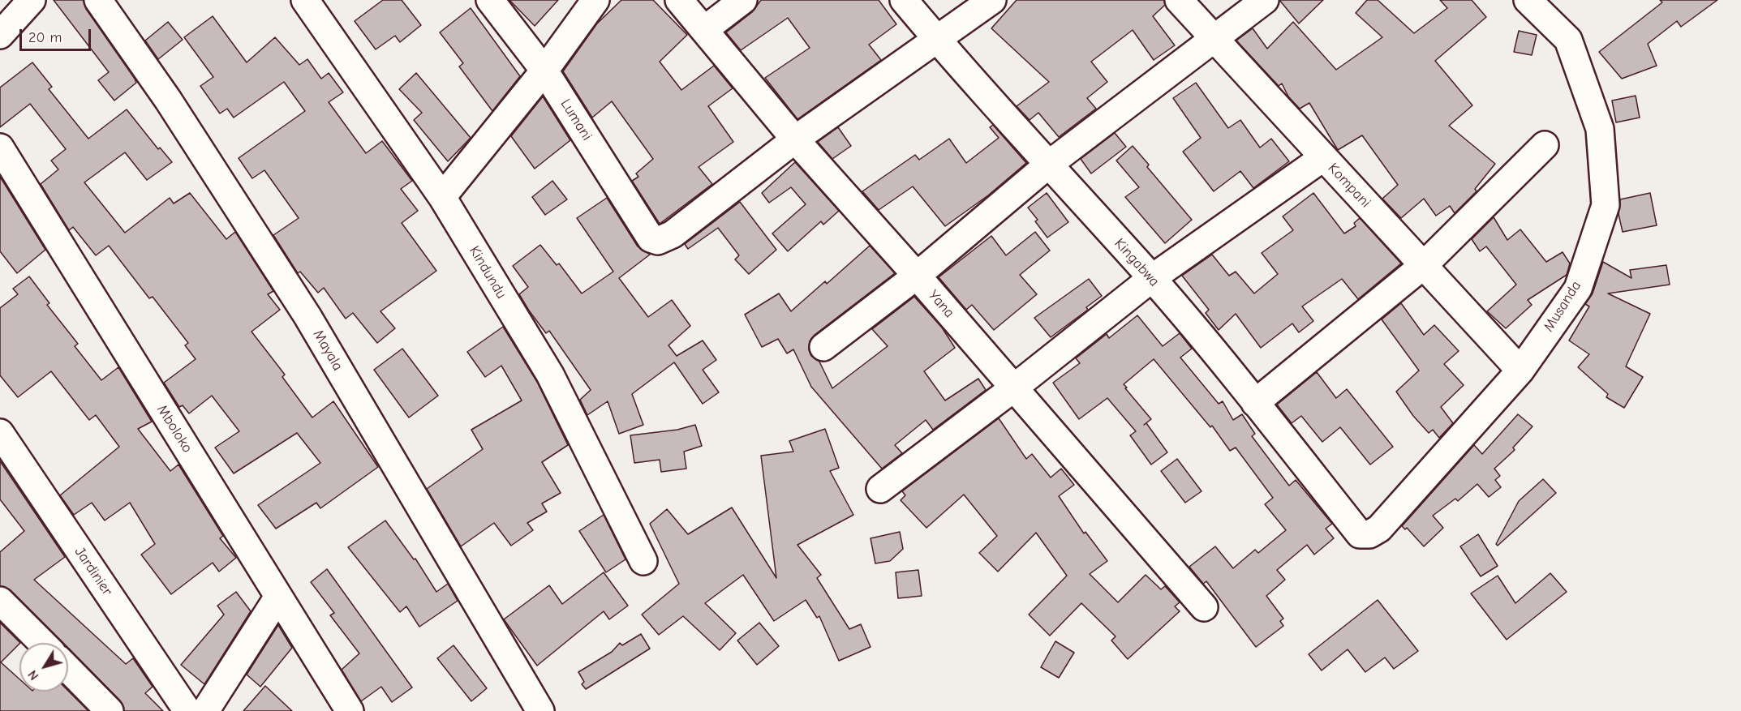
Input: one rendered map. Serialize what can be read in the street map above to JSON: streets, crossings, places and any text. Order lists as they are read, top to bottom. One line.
{"streets":{"street":["Lumani","Kompani","Kingabwa","Kindundu","Yana","Musanda","Mayala","Mboloko","Jardinier"]},"crossings":[["Lumani","Yana"],["Kompani","Musanda"],["Kingabwa","Musanda"]],"scale_bar":"20 m","north":"bottom left"}
